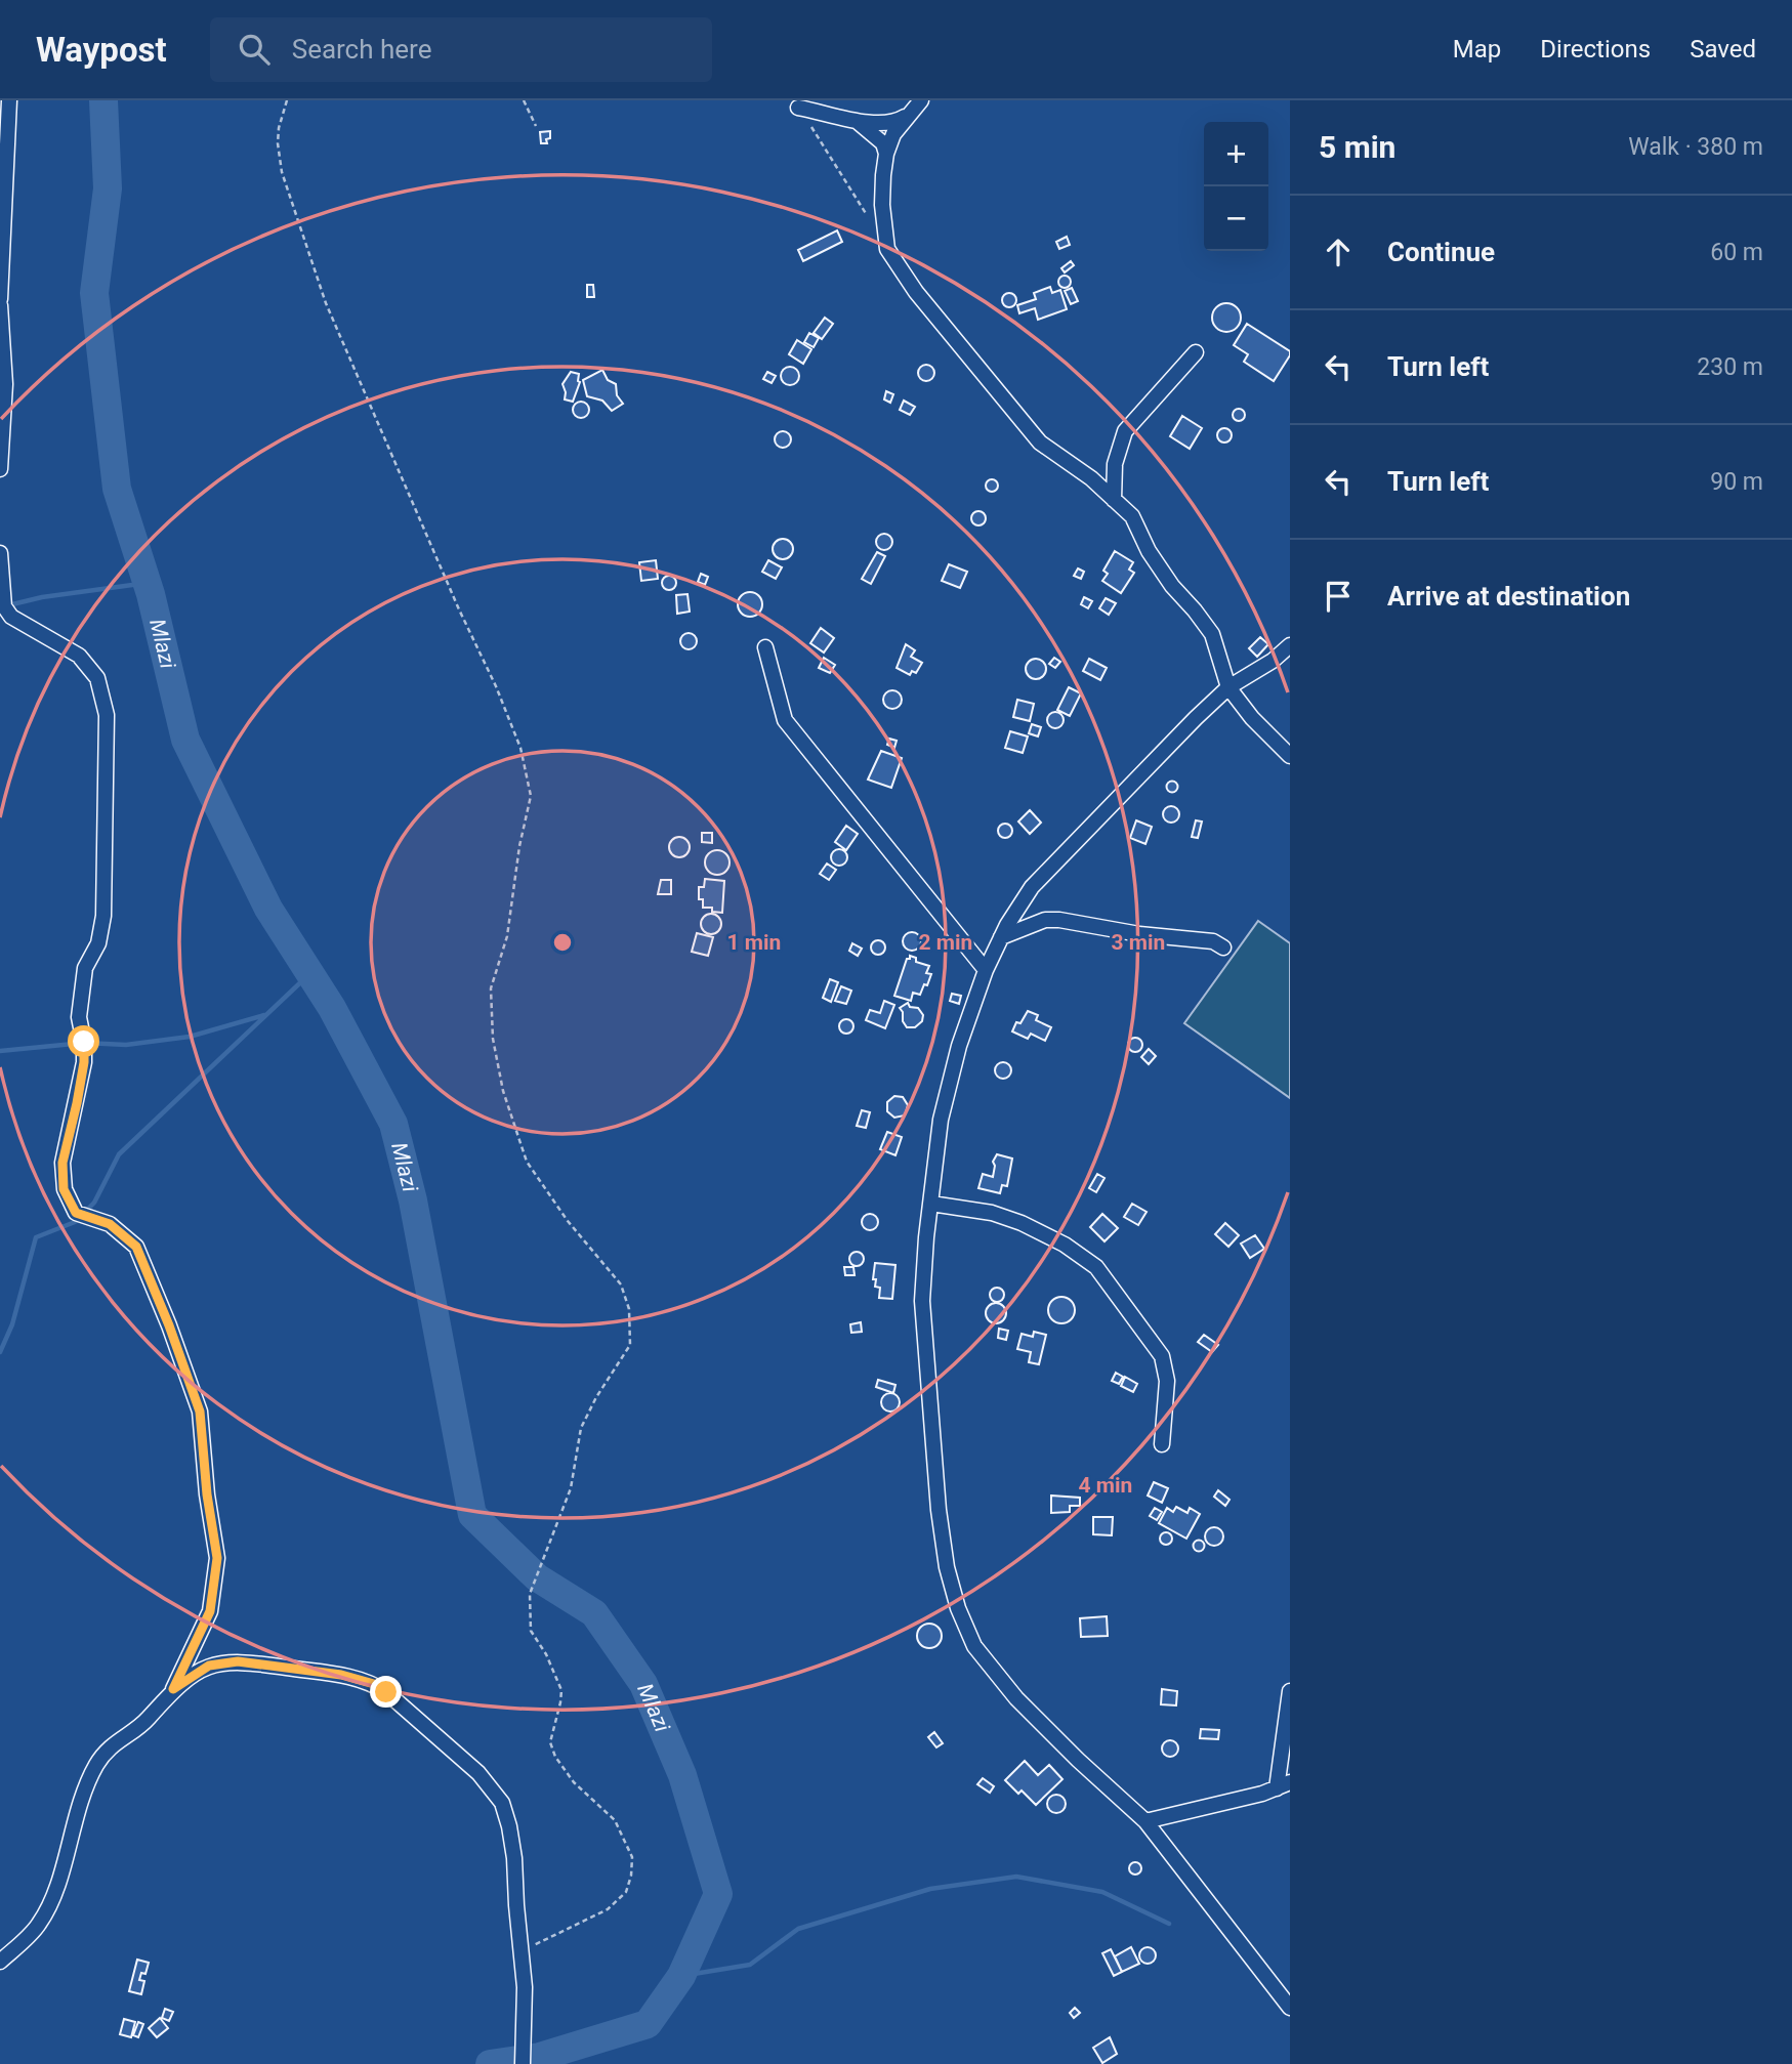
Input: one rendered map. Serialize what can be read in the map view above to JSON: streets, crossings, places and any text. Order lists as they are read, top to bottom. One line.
{"water":["Mlazi"],"page":{"header":"Waypost","search":"Search here","nav":["Map","Directions","Saved"],"heading":["5 min","Walk · 380 m"],"map_buttons":["+","−"],"list":[["Continue","60 m"],["Turn left","230 m"],["Turn left","90 m"],"Arrive at destination"]},"rings":["1 min","2 min","3 min","4 min"]}
